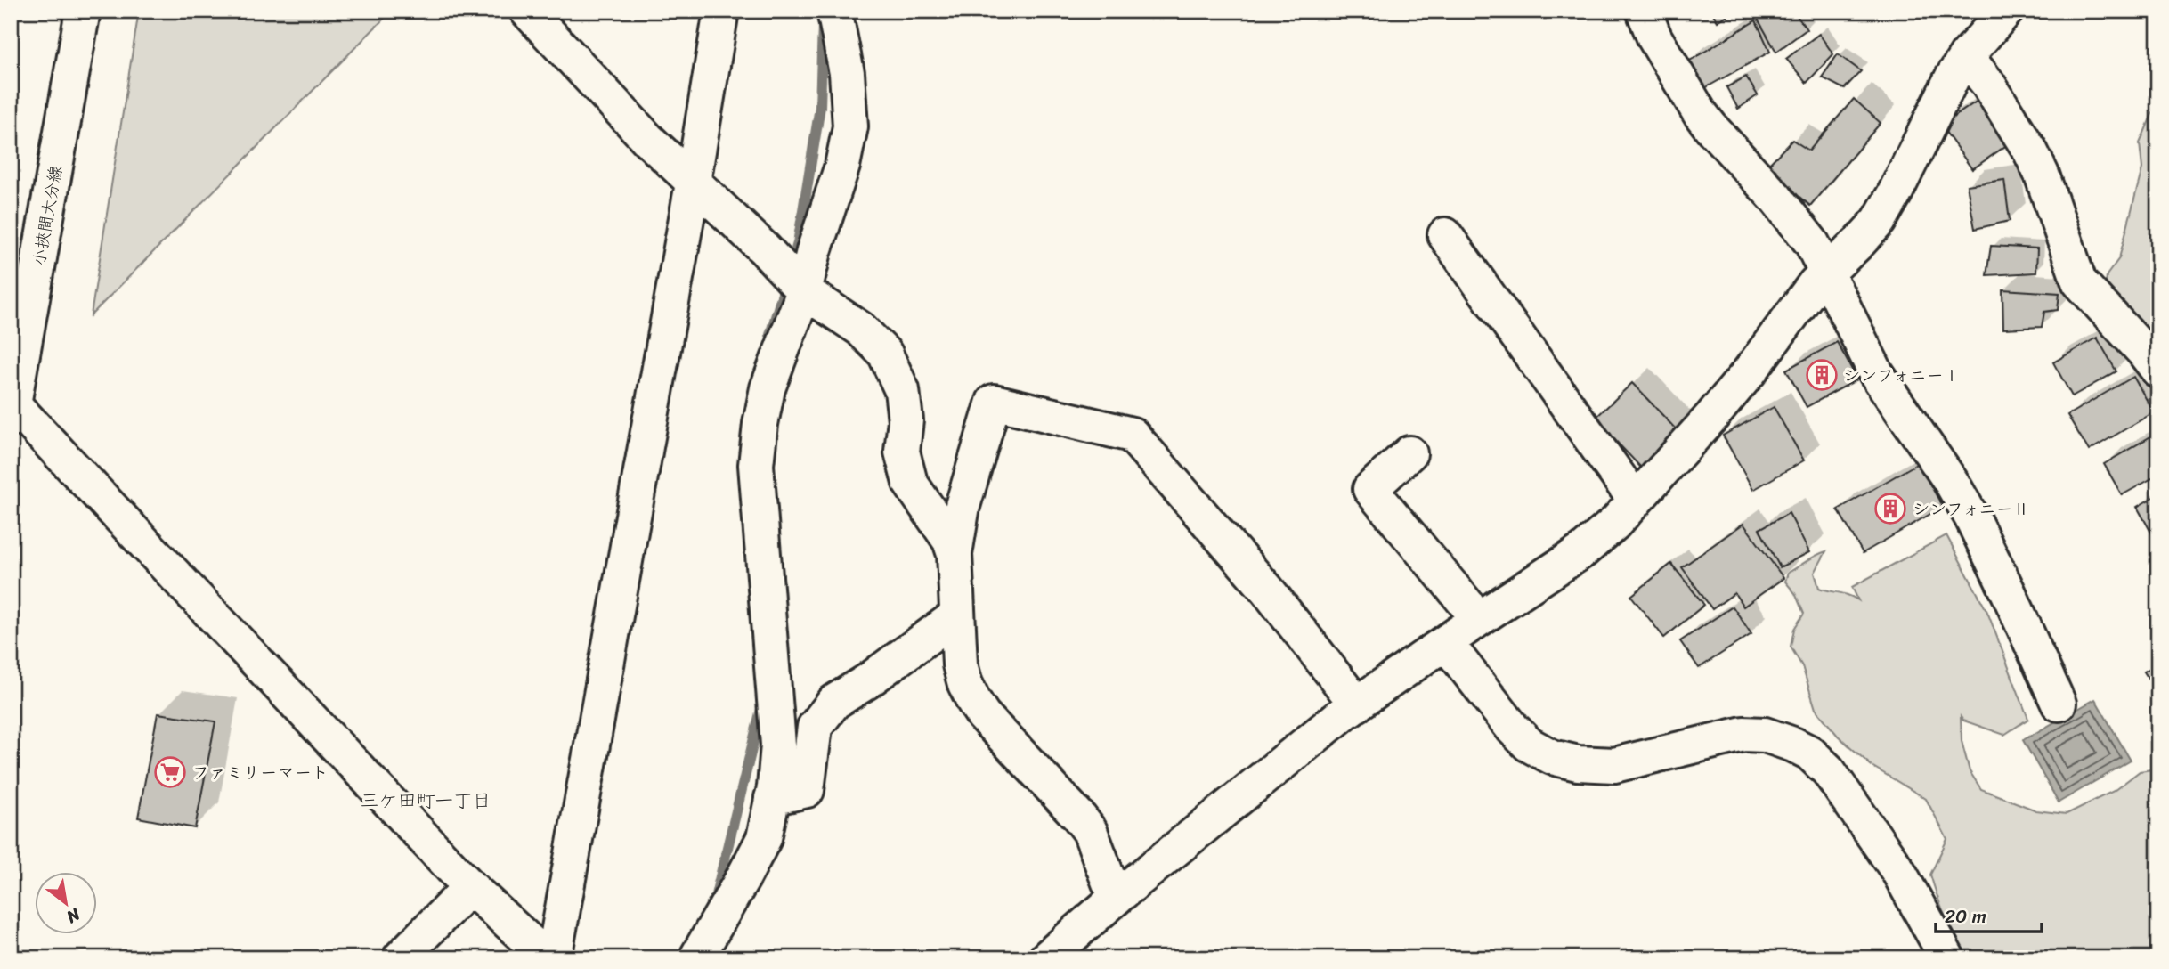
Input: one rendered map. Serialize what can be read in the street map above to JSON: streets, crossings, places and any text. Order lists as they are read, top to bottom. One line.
{"streets":{"street":["小挾間大分線"]},"districts":["三ケ田町一丁目"],"places":{"building":["シンフォニーⅠ","シンフォニーⅡ"],"supermarket":["ファミリーマート"]},"scale_bar":"20 m","north":"bottom right"}
